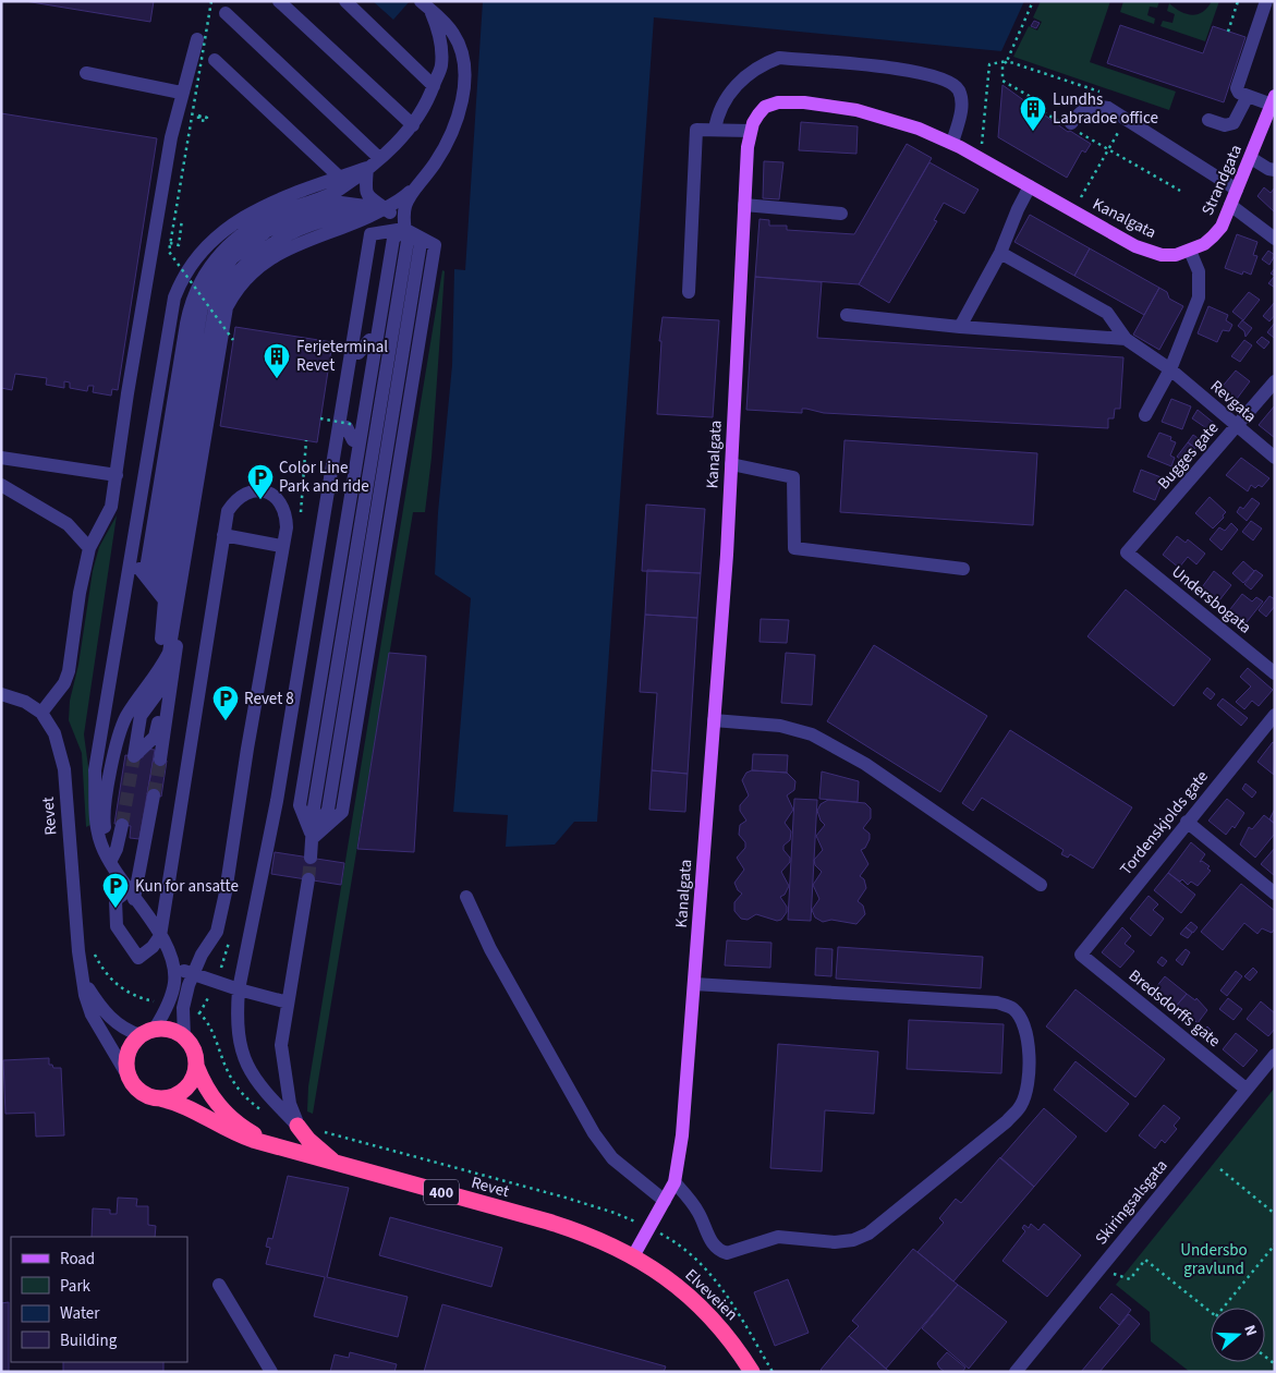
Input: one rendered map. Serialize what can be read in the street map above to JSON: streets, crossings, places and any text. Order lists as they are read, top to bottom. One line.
{"streets":{"highway":["Revet","400","Elveveien"],"main road":["Strandgata","Kanalgata"],"street":["Revgata","Bugges gate","Undersbogata","Tordenskjolds gate","Bredsdorffs gate","Skiringsalsgata"]},"crossings":[["Strandgata","Kanalgata"],["Kanalgata","Revet"],["Kanalgata","Elveveien"],["Revgata","Bugges gate"],["Bugges gate","Undersbogata"],["Revet","400"],["Revet","Elveveien"],["Tordenskjolds gate","Bredsdorffs gate"],["Bredsdorffs gate","Skiringsalsgata"]],"parks":["Undersbo gravlund"],"places":{"building":["Lundhs Labradoe office","Ferjeterminal Revet"],"parking":["Color Line Park and ride","Revet 8","Kun for ansatte"]},"legend":["Road","Park","Water","Building"],"north":"right"}
